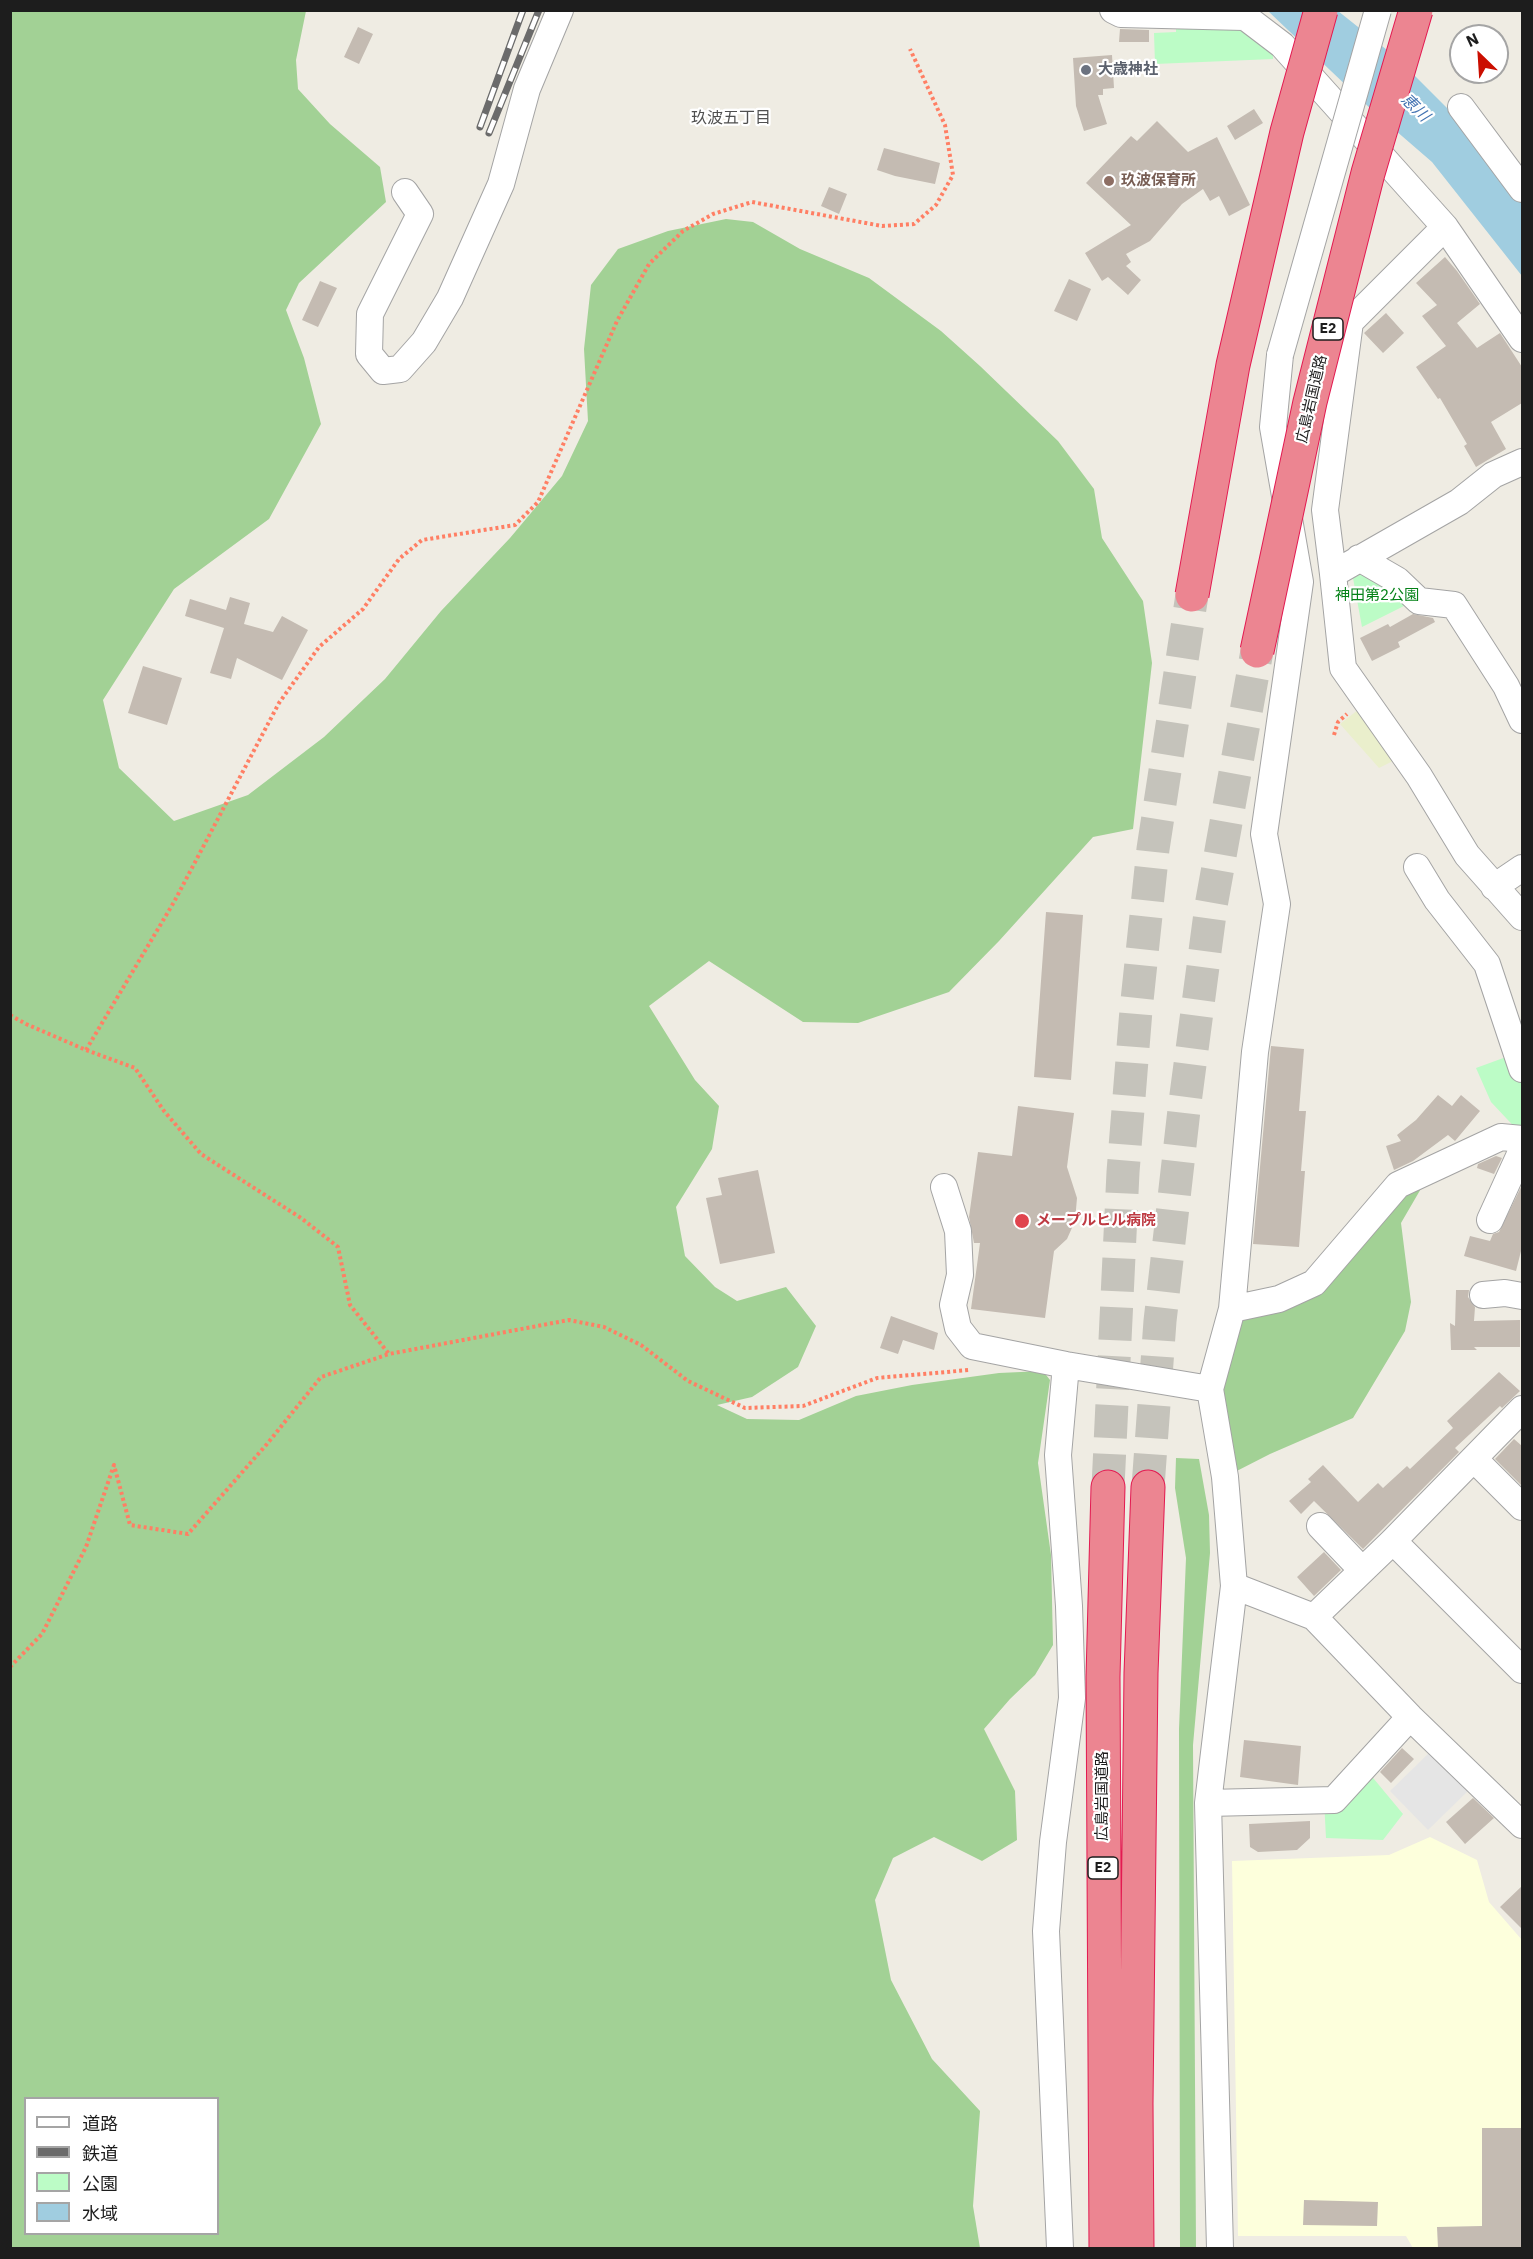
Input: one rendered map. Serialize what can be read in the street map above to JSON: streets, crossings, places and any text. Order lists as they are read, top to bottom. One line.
{"streets":{"highway":["E2","広島岩国道路"]},"districts":["玖波五丁目"],"water":["恵川"],"parks":["神田第2公園"],"places":["大歳神社","玖波保育所","メープルヒル病院"],"legend":["道路","鉄道","公園","水域"],"north":"top left"}
